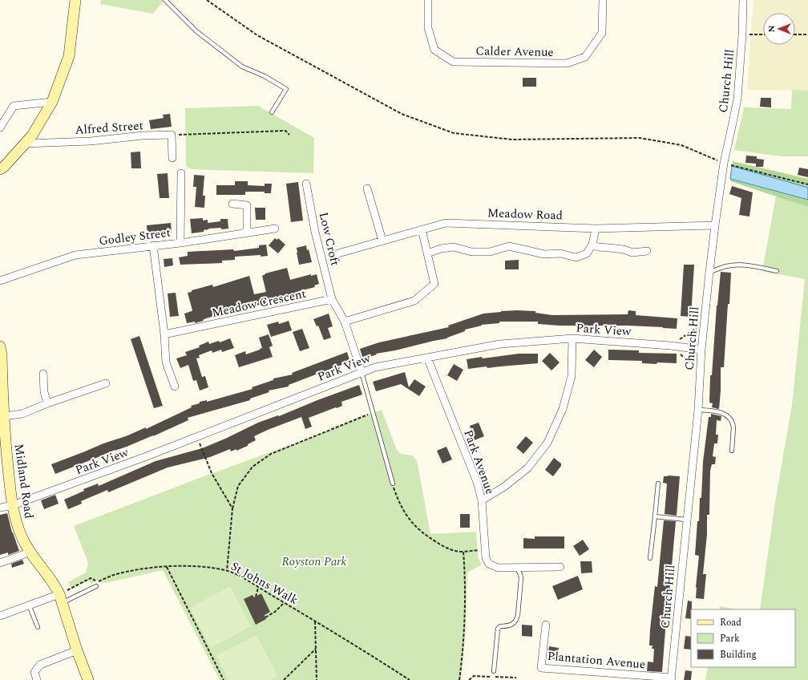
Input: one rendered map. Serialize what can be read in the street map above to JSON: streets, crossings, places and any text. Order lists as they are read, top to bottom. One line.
{"streets":{"main road":["Midland Road"],"street":["Calder Avenue","Church Hill","Alfred Street","Meadow Road","Godley Street","Low Croft","Meadow Crescent","Park View","Park Avenue","Plantation Avenue"],"path":["St Johns Walk"]},"crossings":[["Church Hill","Meadow Road"],["Church Hill","Park View"],["Church Hill","Plantation Avenue"],["Low Croft","Meadow Crescent"],["Park View","Park Avenue"],["Park View","Midland Road"],["Midland Road","St Johns Walk"]],"parks":["Royston Park"],"legend":["Road","Park","Building"],"north":"left"}
